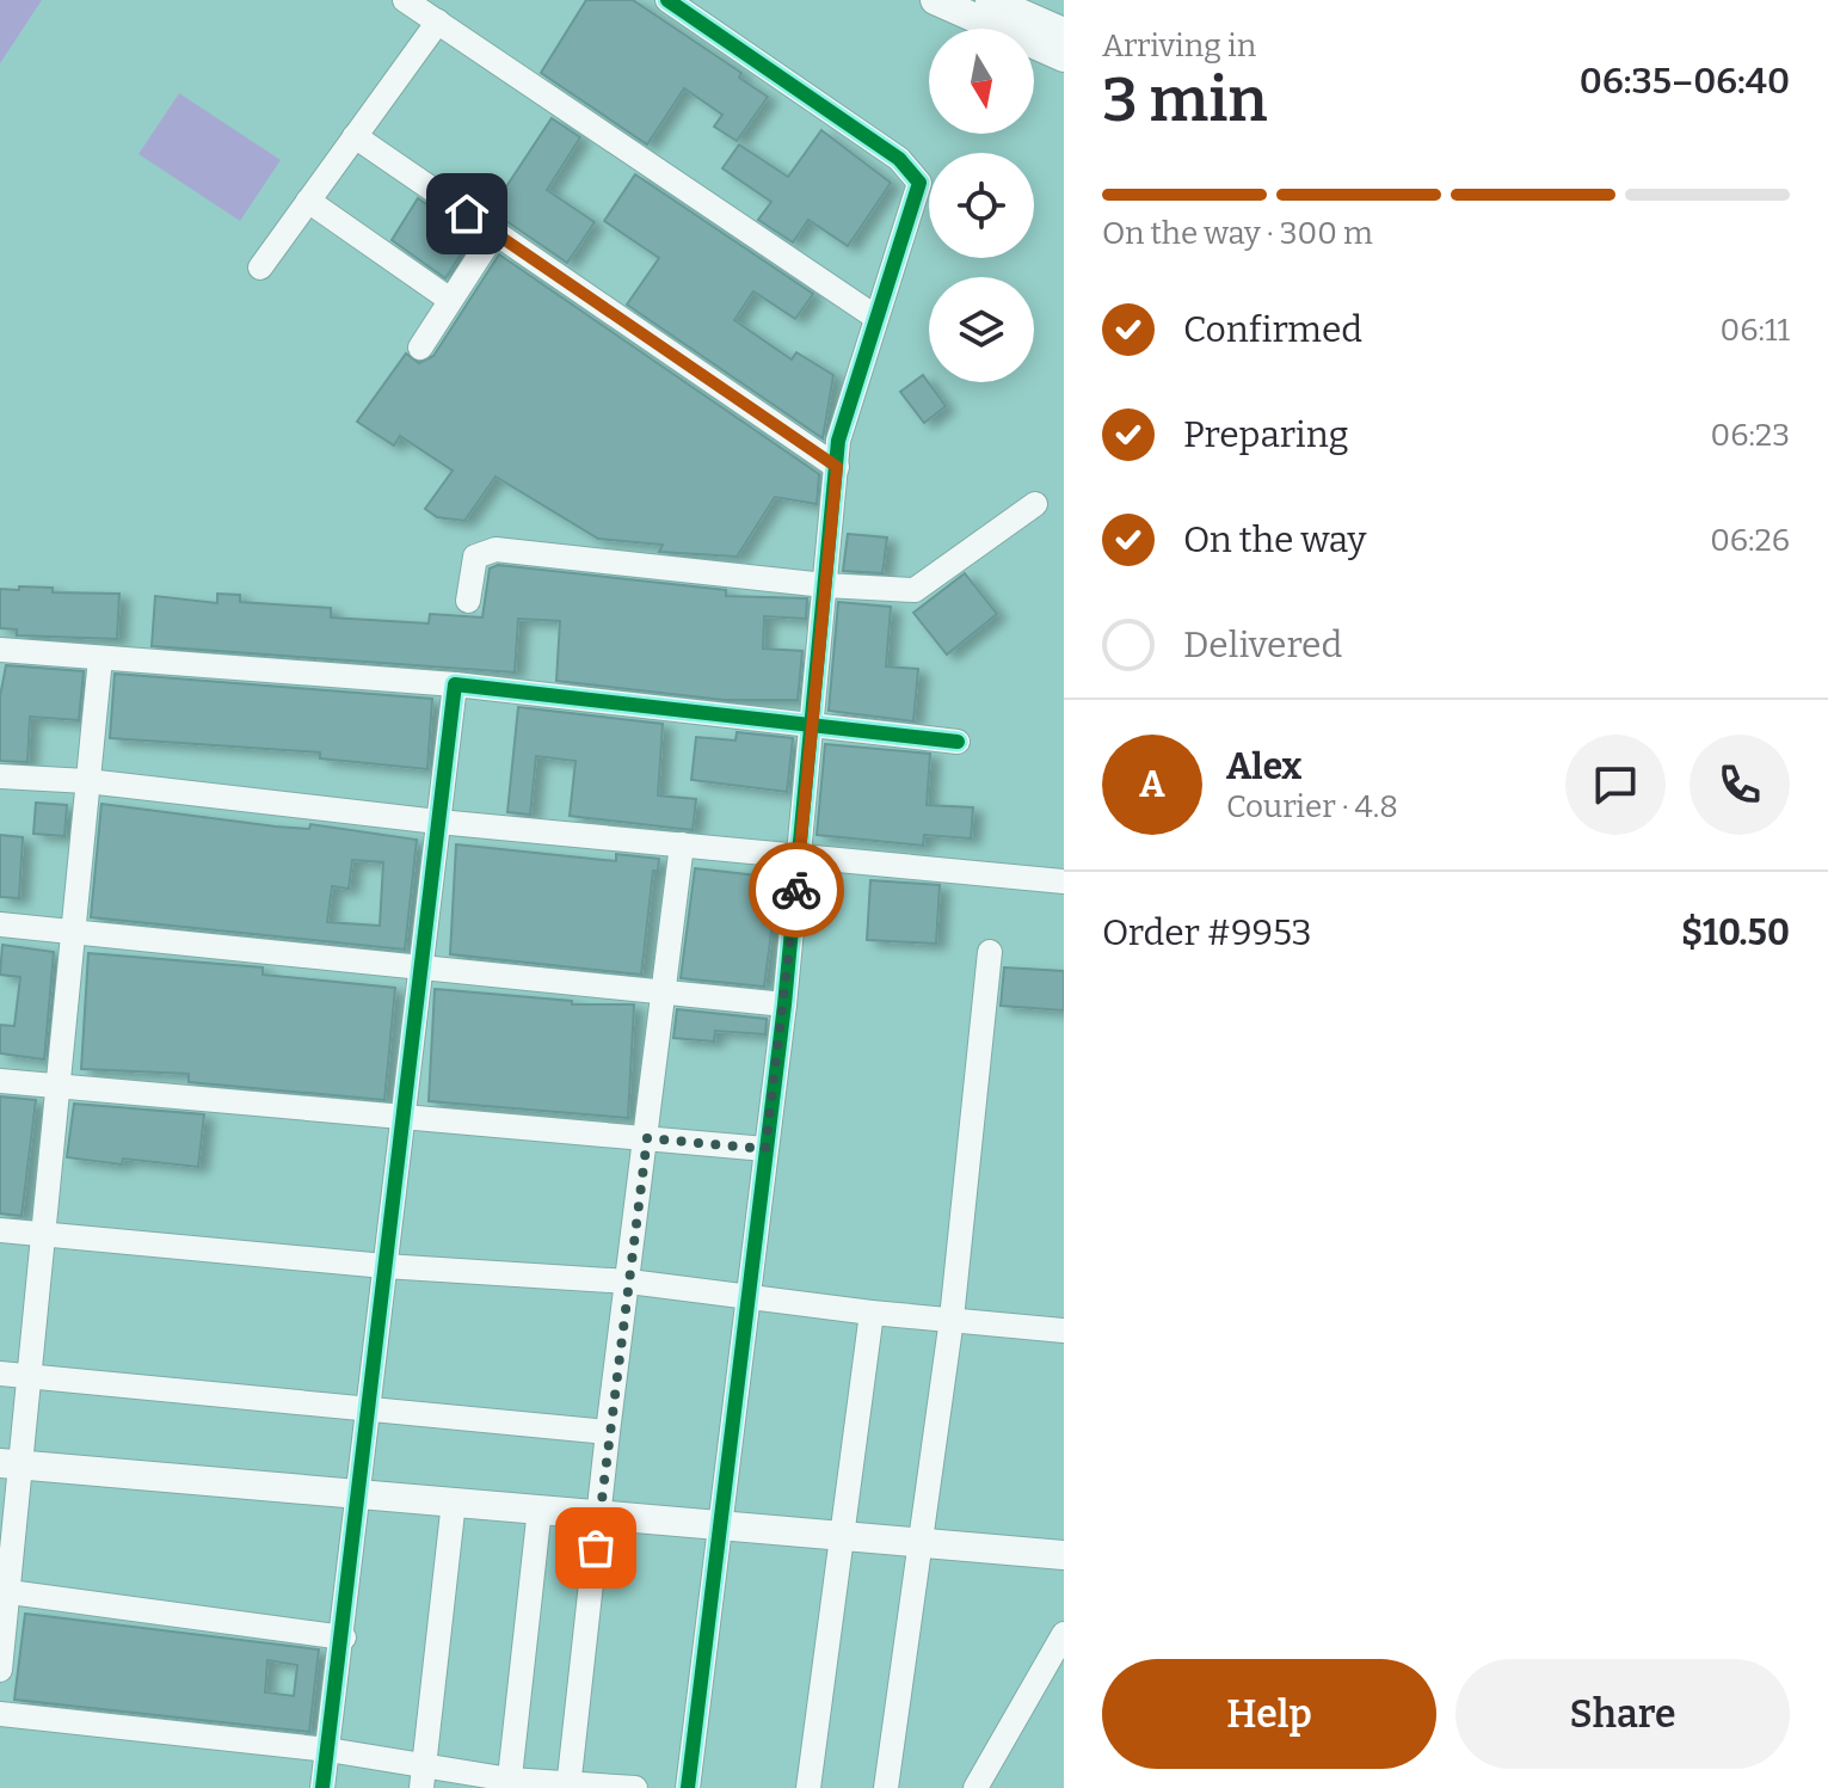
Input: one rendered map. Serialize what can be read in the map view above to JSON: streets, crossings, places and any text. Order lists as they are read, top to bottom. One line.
{"north":"bottom","page":{"heading":["3 min","Arriving in","06:35–06:40"],"panel":["Alex","Courier · 4.8","Order #9953","$10.50"],"bar":"On the way · 300 m","list":[["Confirmed","06:11"],["Preparing","06:23"],["On the way","06:26"],"Delivered"],"round":"A","buttons":["Help","Share"]}}
